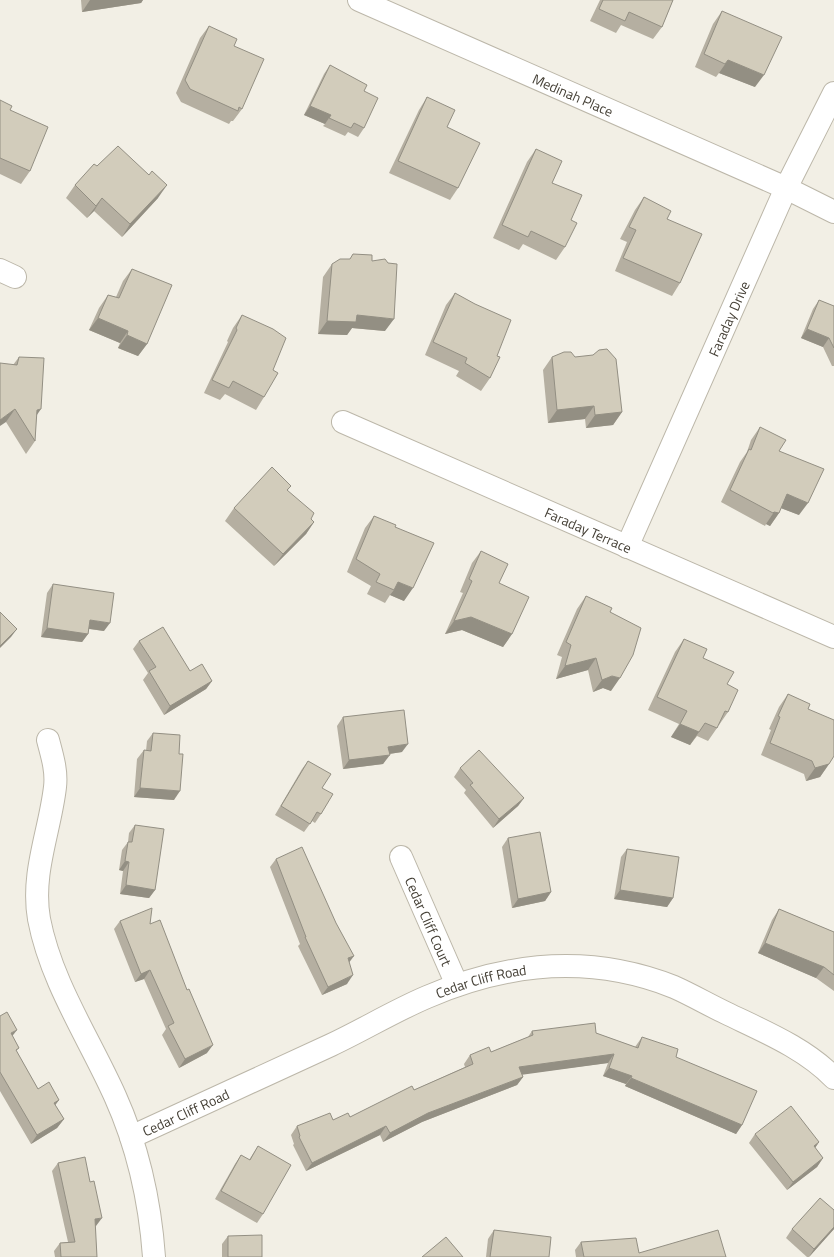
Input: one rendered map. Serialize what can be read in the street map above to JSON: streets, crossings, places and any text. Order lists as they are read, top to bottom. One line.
{"streets":{"street":["Medinah Place","Faraday Drive","Faraday Terrace","Cedar Cliff Court","Cedar Cliff Road"]},"crossings":[["Medinah Place","Faraday Drive"],["Faraday Drive","Faraday Terrace"],["Cedar Cliff Court","Cedar Cliff Road"]]}
